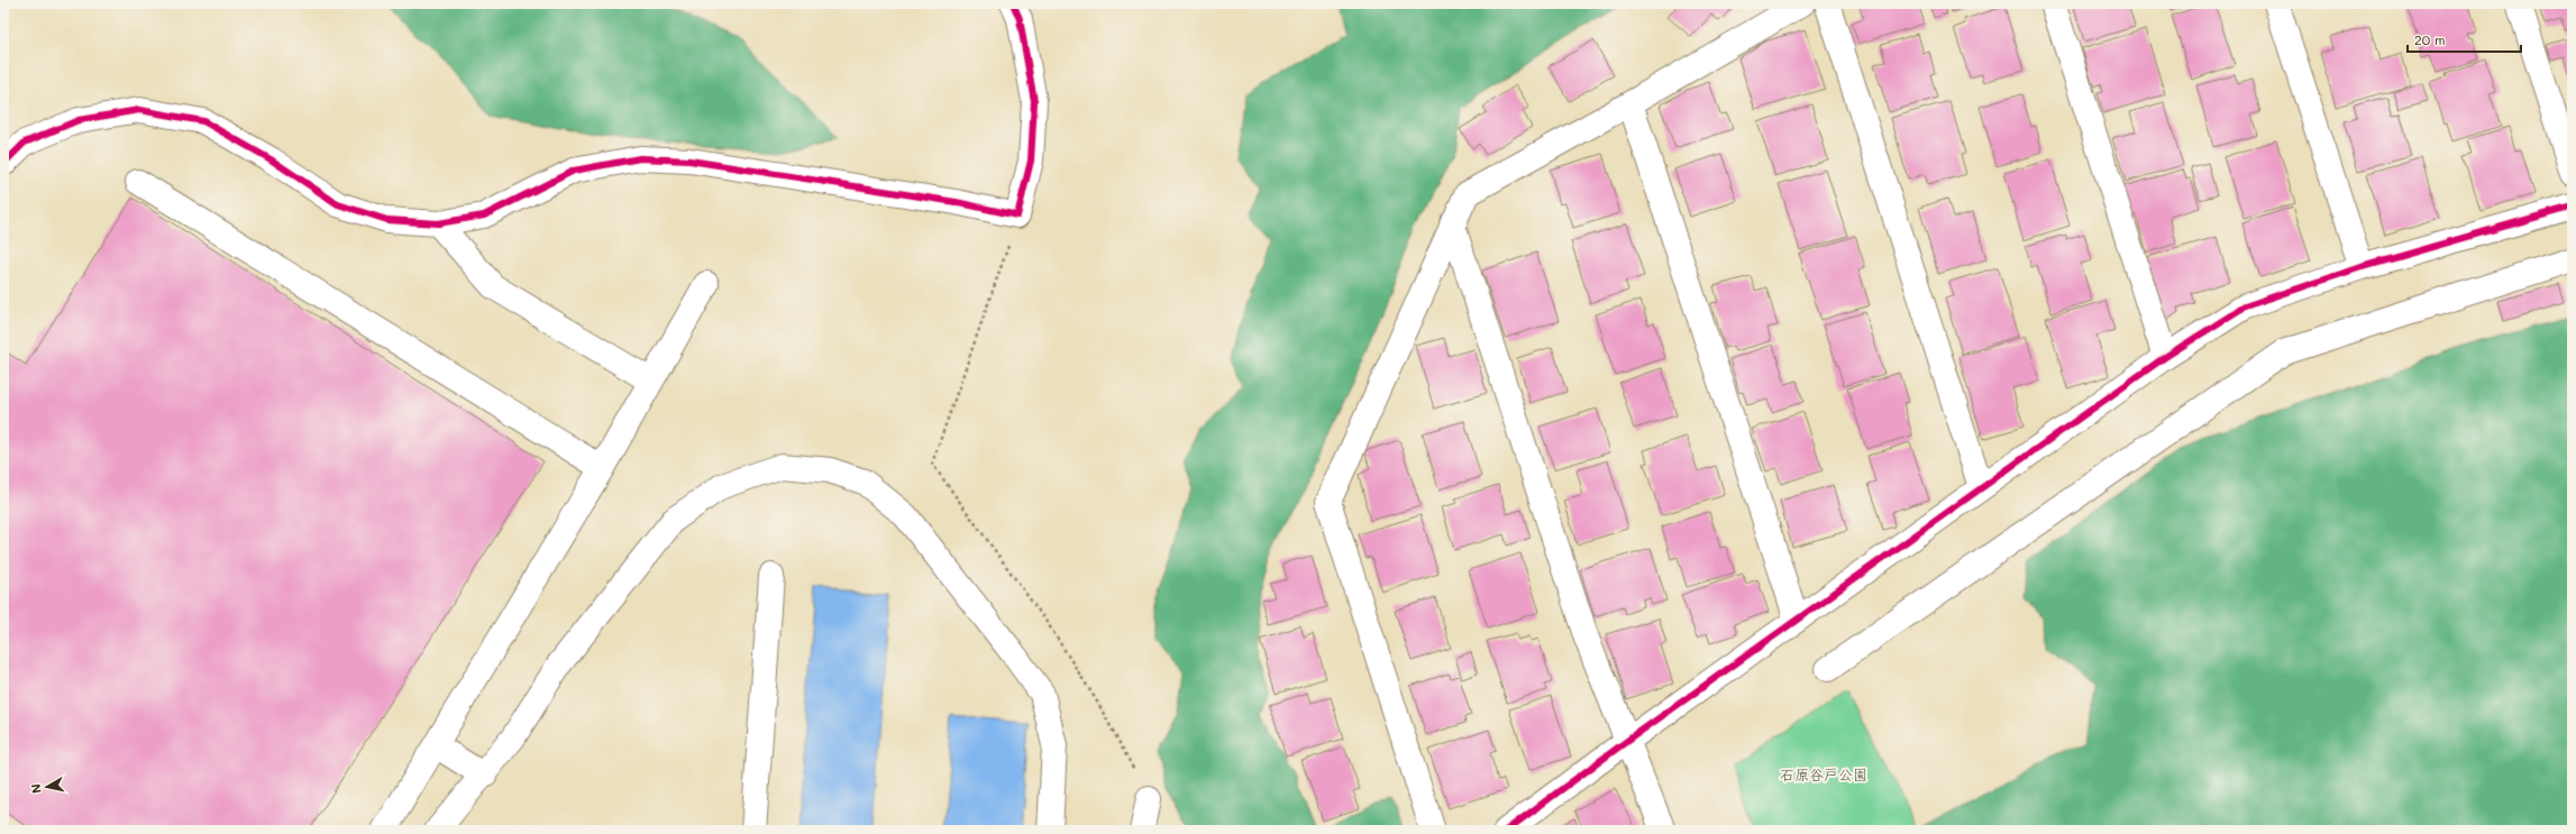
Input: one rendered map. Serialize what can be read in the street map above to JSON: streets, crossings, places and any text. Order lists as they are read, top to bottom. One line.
{"parks":["石原谷戸公園"],"scale_bar":"20 m","north":"left"}
